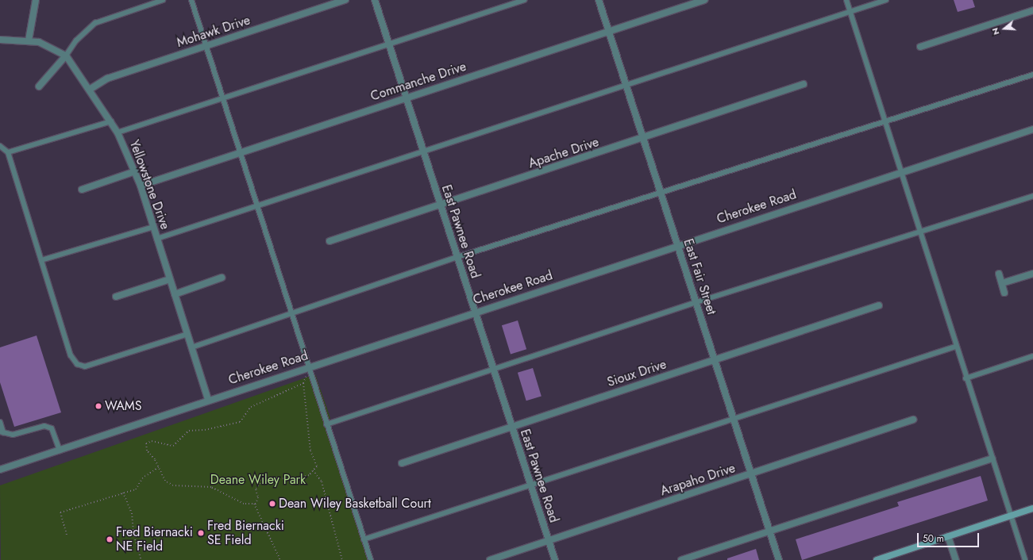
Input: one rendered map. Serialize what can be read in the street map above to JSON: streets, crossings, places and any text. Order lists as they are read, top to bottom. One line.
{"streets":{"street":["Mohawk Drive","Commanche Drive","Apache Drive","Yellowstone Drive","Cherokee Road","East Pawnee Road","East Fair Street","Sioux Drive","Arapaho Drive"]},"crossings":[["Mohawk Drive","Yellowstone Drive"],["Commanche Drive","Yellowstone Drive"],["Commanche Drive","East Pawnee Road"],["Commanche Drive","East Fair Street"],["Apache Drive","East Pawnee Road"],["Apache Drive","East Fair Street"],["Yellowstone Drive","Cherokee Road"],["Cherokee Road","East Pawnee Road"],["Cherokee Road","East Fair Street"],["East Pawnee Road","Sioux Drive"],["East Pawnee Road","Arapaho Drive"],["East Fair Street","Sioux Drive"],["East Fair Street","Arapaho Drive"]],"parks":["Deane Wiley Park"],"places":["WAMS","Dean Wiley Basketball Court","Fred Biernacki SE Field","Fred Biernacki NE Field"],"scale_bar":"50 m","north":"left"}
